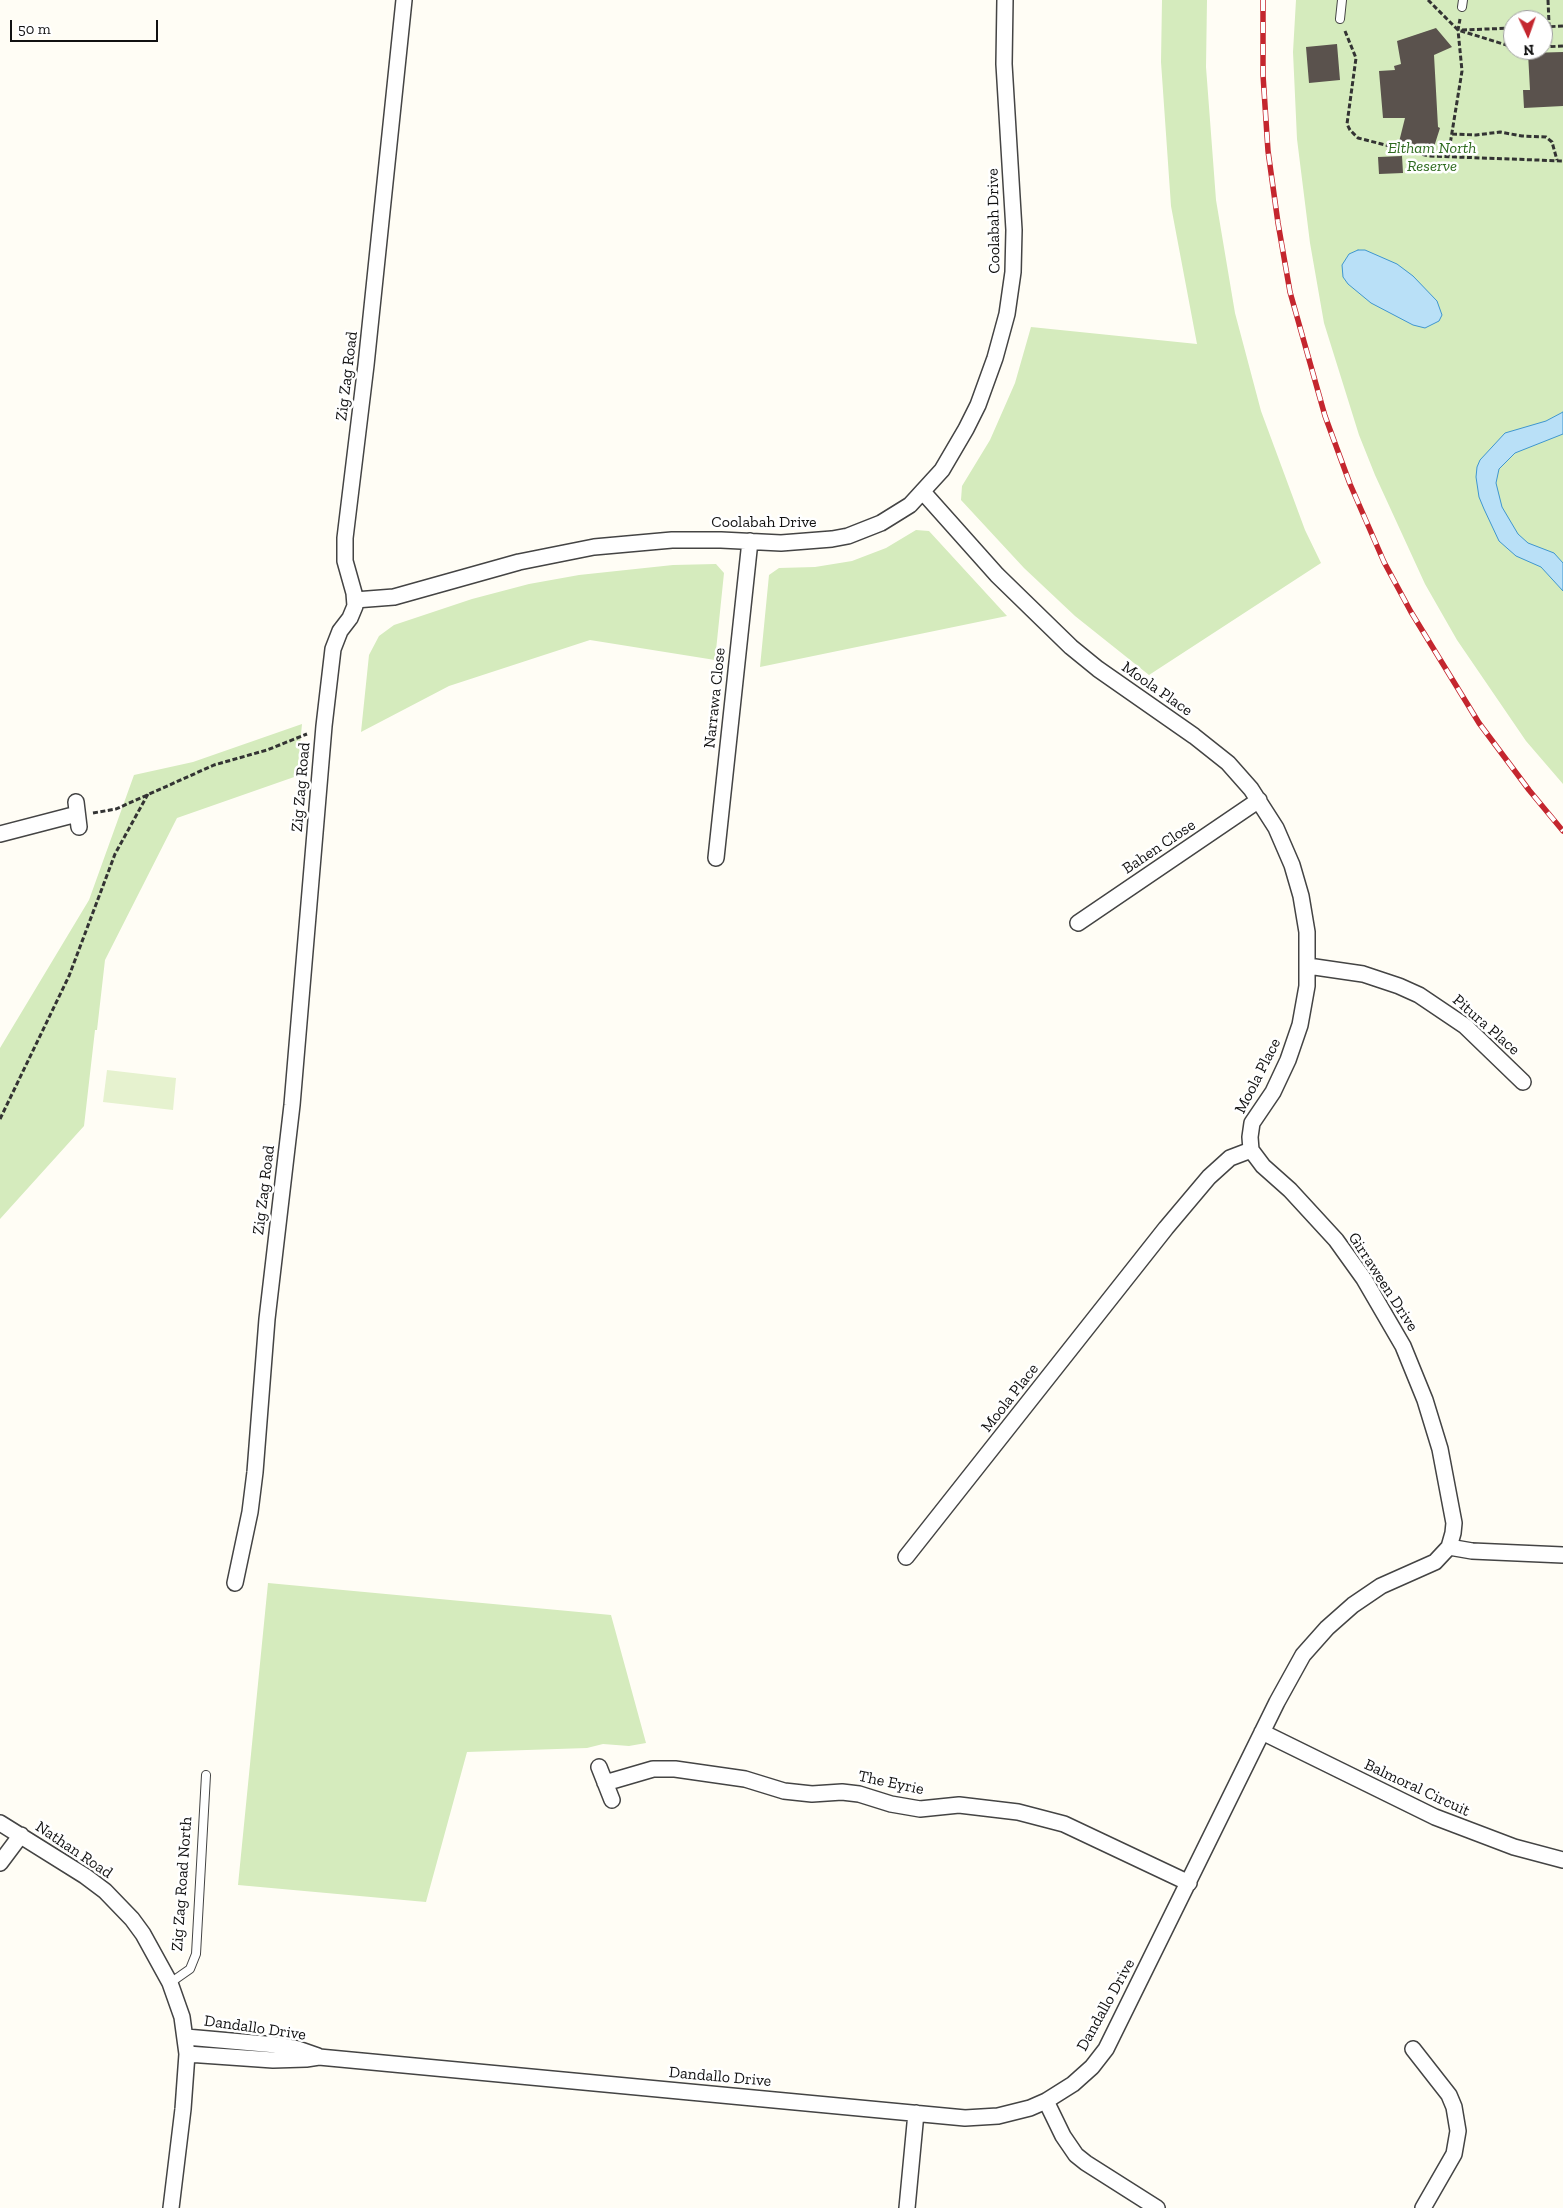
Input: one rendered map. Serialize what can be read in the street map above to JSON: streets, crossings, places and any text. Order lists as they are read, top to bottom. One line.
{"streets":{"street":["Coolabah Drive","Zig Zag Road","Moola Place","Narrawa Close","Bahen Close","Pitura Place","Girraween Drive","The Eyrie","Balmoral Circuit","Nathan Road","Dandallo Drive"],"lane":["Zig Zag Road North"]},"crossings":[["Coolabah Drive","Zig Zag Road"],["Coolabah Drive","Moola Place"],["Coolabah Drive","Narrawa Close"],["Moola Place","Bahen Close"],["Moola Place","Pitura Place"],["Moola Place","Girraween Drive"],["Girraween Drive","Dandallo Drive"],["The Eyrie","Dandallo Drive"],["Balmoral Circuit","Dandallo Drive"],["Nathan Road","Zig Zag Road North"],["Nathan Road","Dandallo Drive"]],"parks":["Eltham North Reserve"],"scale_bar":"50 m","north":"bottom"}
